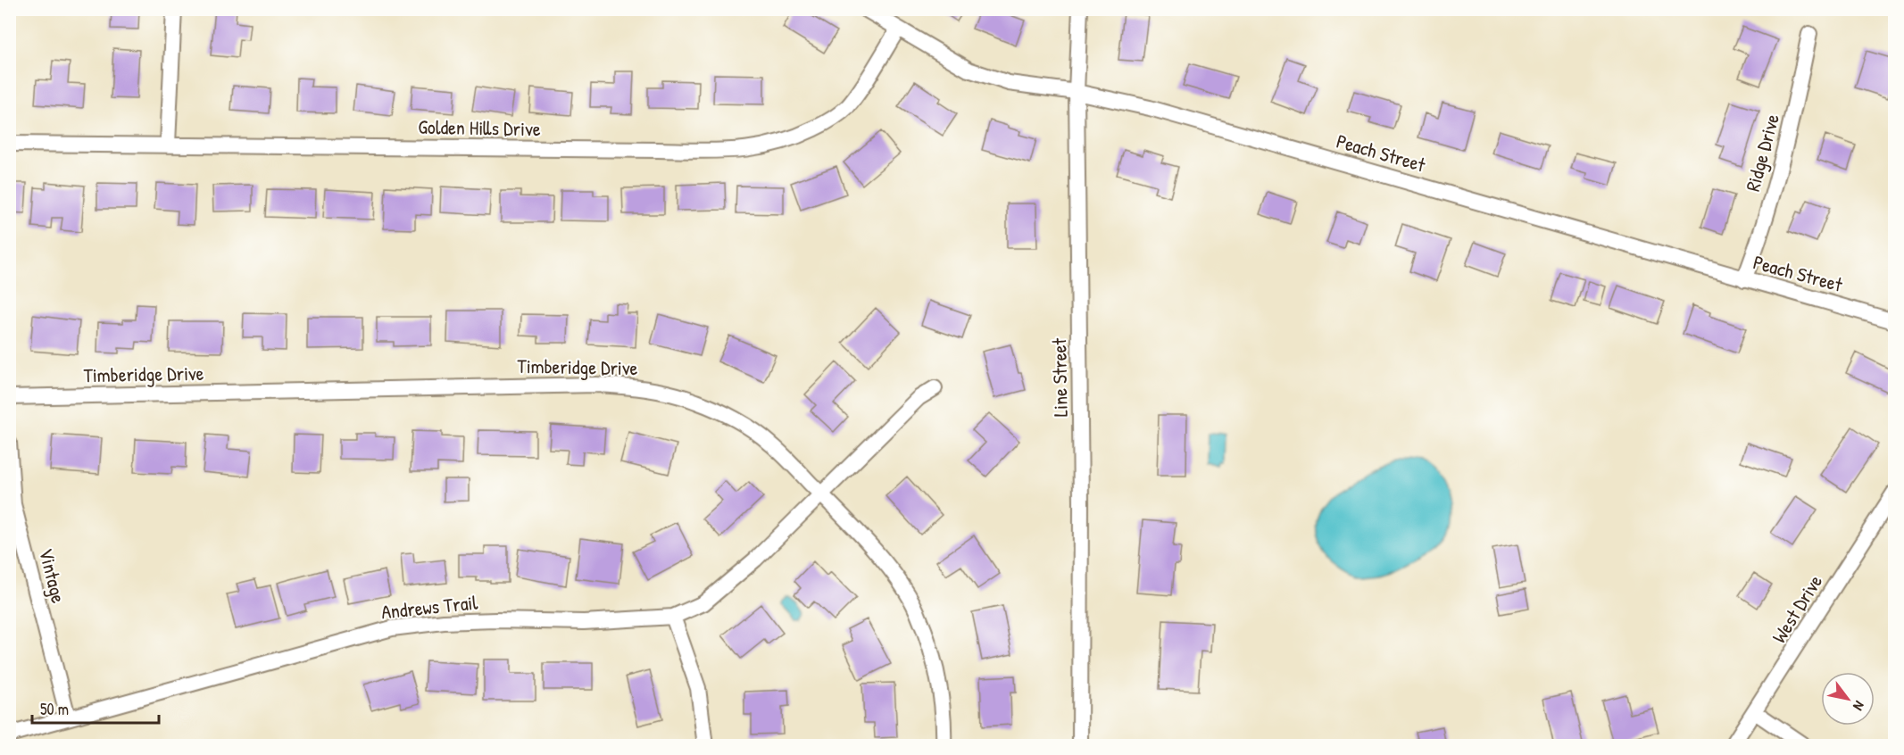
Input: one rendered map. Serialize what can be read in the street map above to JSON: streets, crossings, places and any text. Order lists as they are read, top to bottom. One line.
{"streets":{"street":["Golden Hills Drive","Peach Street","Ridge Drive","Timberidge Drive","Line Street","Vintage","Andrews Trail","West Drive"]},"crossings":[["Golden Hills Drive","Peach Street"],["Peach Street","Ridge Drive"],["Peach Street","Line Street"],["Timberidge Drive","Andrews Trail"],["Vintage","Andrews Trail"]],"scale_bar":"50 m","north":"bottom right"}
